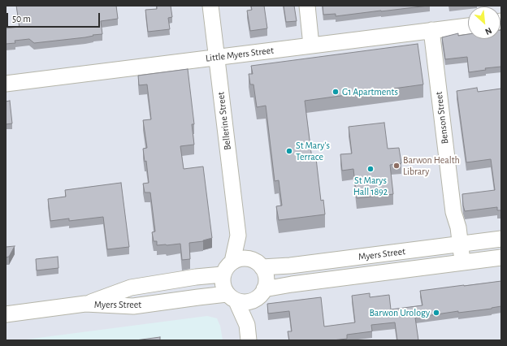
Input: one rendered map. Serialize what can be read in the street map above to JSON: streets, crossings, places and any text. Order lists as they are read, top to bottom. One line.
{"streets":{"street":["Little Myers Street","Benson Street","Bellerine Street","Myers Street"]},"crossings":[["Little Myers Street","Benson Street"],["Little Myers Street","Bellerine Street"],["Benson Street","Myers Street"],["Bellerine Street","Myers Street"]],"places":["G1 Apartments","St Mary's Terrace","Barwon Health Library","St Marys Hall 1892","Barwon Urology"],"scale_bar":"50 m","north":"bottom right"}
